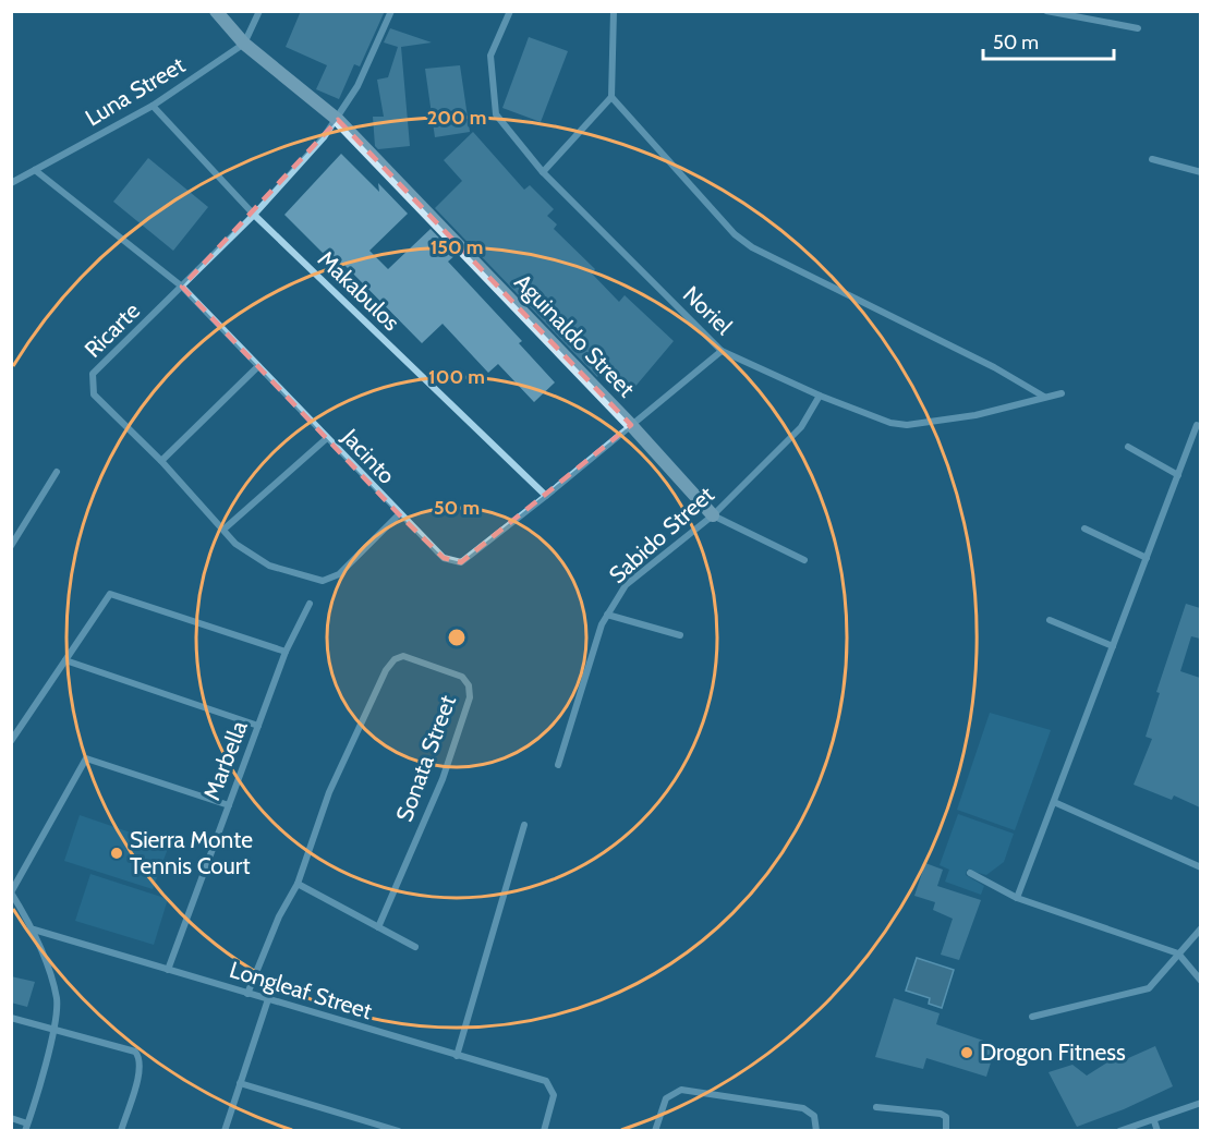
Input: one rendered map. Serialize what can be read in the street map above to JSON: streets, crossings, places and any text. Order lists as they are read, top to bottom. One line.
{"streets":{"street":["Luna Street","Makabulos","Noriel","Ricarte","Aguinaldo Street","Jacinto","Sabido Street","Sonata Street","Marbella","Longleaf Street"]},"crossings":[["Luna Street","Makabulos"],["Luna Street","Aguinaldo Street"],["Luna Street","Jacinto"],["Makabulos","Ricarte"],["Makabulos","Jacinto"],["Noriel","Jacinto"],["Noriel","Sabido Street"],["Ricarte","Aguinaldo Street"],["Ricarte","Jacinto"],["Aguinaldo Street","Jacinto"],["Aguinaldo Street","Sabido Street"],["Sonata Street","Longleaf Street"],["Marbella","Longleaf Street"]],"places":["Sierra Monte Tennis Court","Drogon Fitness"],"scale_bar":"50 m","rings":["200 m","150 m","100 m","50 m"]}
